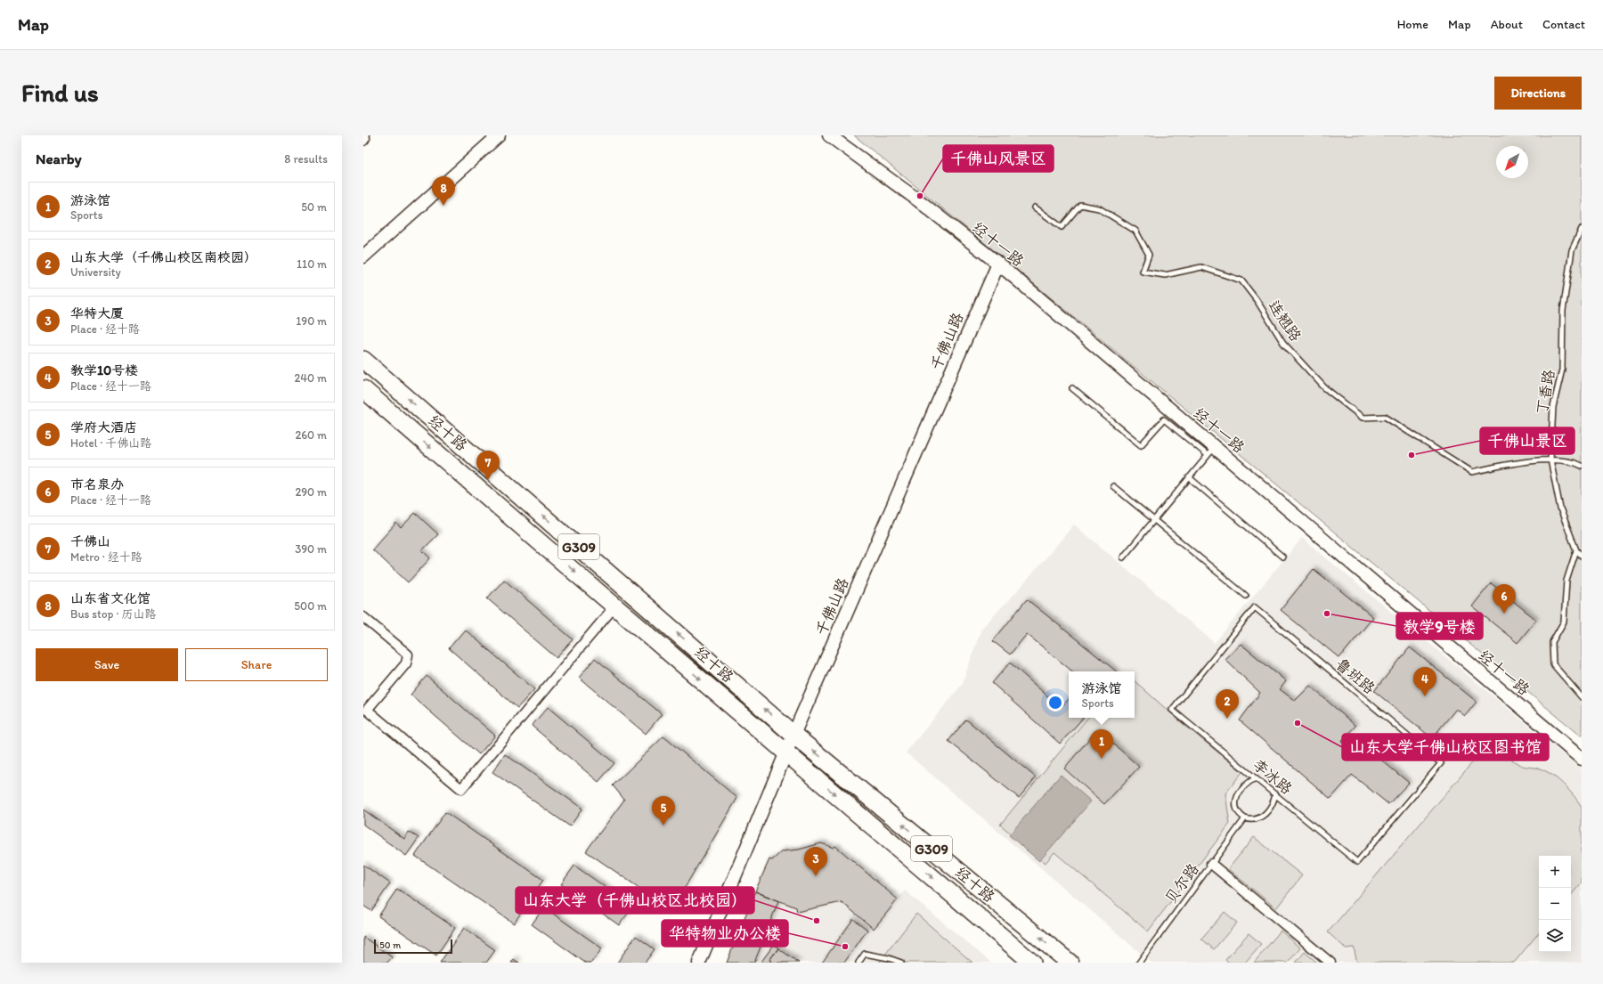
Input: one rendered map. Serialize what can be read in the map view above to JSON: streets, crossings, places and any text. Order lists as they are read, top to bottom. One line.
{"streets":{"highway":["经十路","G309"],"street":["经十一路","千佛山路"],"lane":["连翘路","丁香路","鲁班路","李冰路","贝尔路"]},"crossings":[["经十一路","千佛山路"],["连翘路","丁香路"],["千佛山路","经十路"],["鲁班路","李冰路"],["李冰路","贝尔路"]],"places":["千佛山风景区","千佛山景区","教学9号楼","山东大学千佛山校区图书馆","山东大学（千佛山校区北校园）","华特物业办公楼"],"scale_bar":"50 m","north":"bottom left","page":{"header":"Map","nav":["Home","Map","About","Contact"],"buttons":["Directions",["Save","Share"]],"title":"Find us","heading":["Nearby","8 results"],"pins":["8","7","6","4","2","1","5","3"],"list":[{"mark":"1","name":"游泳馆","note":"Sports","value":"50 m"},{"mark":"2","name":"山东大学（千佛山校区南校园）","note":"University","value":"110 m"},{"mark":"3","name":"华特大厦","note":"Place · 经十路","value":"190 m"},{"mark":"4","name":"教学10号楼","note":"Place · 经十一路","value":"240 m"},{"mark":"5","name":"学府大酒店","note":"Hotel · 千佛山路","value":"260 m"},{"mark":"6","name":"市名泉办","note":"Place · 经十一路","value":"290 m"},{"mark":"7","name":"千佛山","note":"Metro · 经十路","value":"390 m"},{"mark":"8","name":"山东省文化馆","note":"Bus stop · 历山路","value":"500 m"}],"popup":["游泳馆","Sports"],"map_buttons":["+","−"],"scale":"50 m"}}
